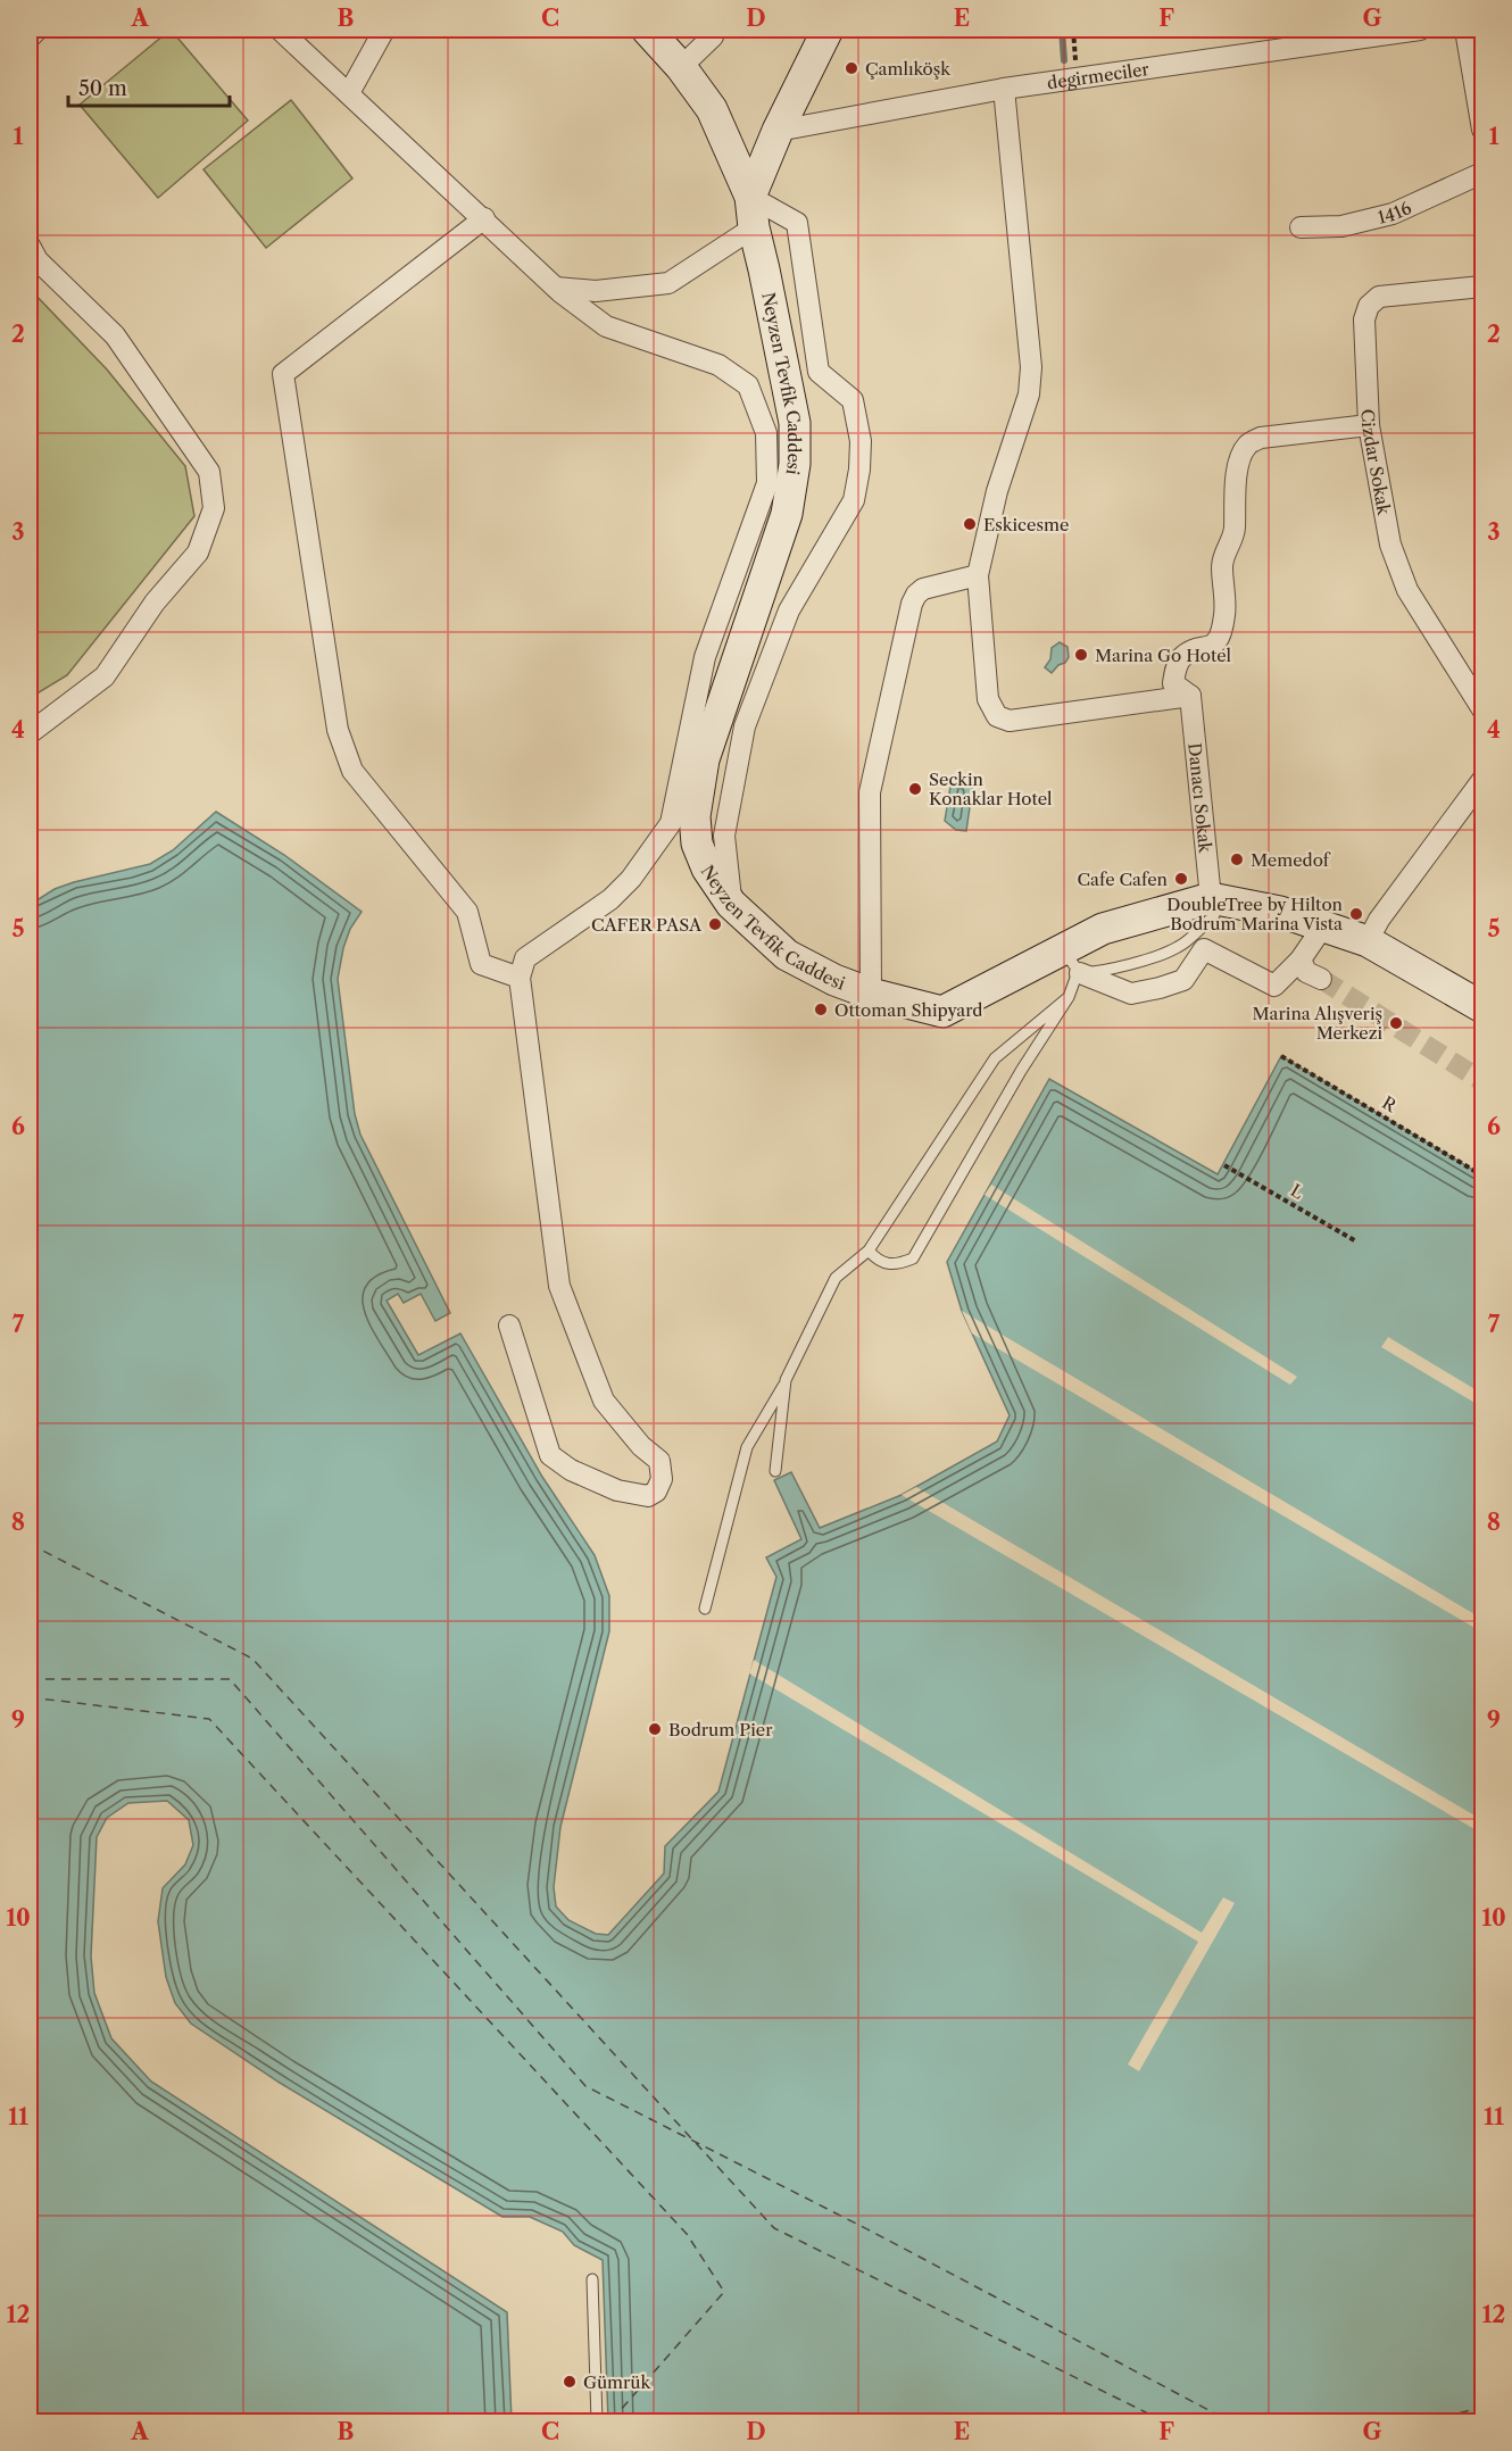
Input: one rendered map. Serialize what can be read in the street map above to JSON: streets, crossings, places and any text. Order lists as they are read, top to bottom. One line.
{"streets":{"main road":["Neyzen Tevfik Caddesi"],"street":["degirmeciler","1416","Cizdar Sokak","Danacı Sokak"],"path":["R","L"]},"crossings":[["Neyzen Tevfik Caddesi","Danacı Sokak"]],"places":["Çamlıköşk","Eskicesme","Marina Go Hotel","Seckin Konaklar Hotel","Memedof","Cafe Cafen","DoubleTree by Hilton Bodrum Marina Vista","CAFER PASA","Ottoman Shipyard","Marina Alışveriş Merkezi","Bodrum Pier","Gümrük"],"scale_bar":"50 m","grid":{"columns":["A","B","C","D","E","F","G"],"rows":["1","2","3","4","5","6","7","8","9","10","11","12"]}}
